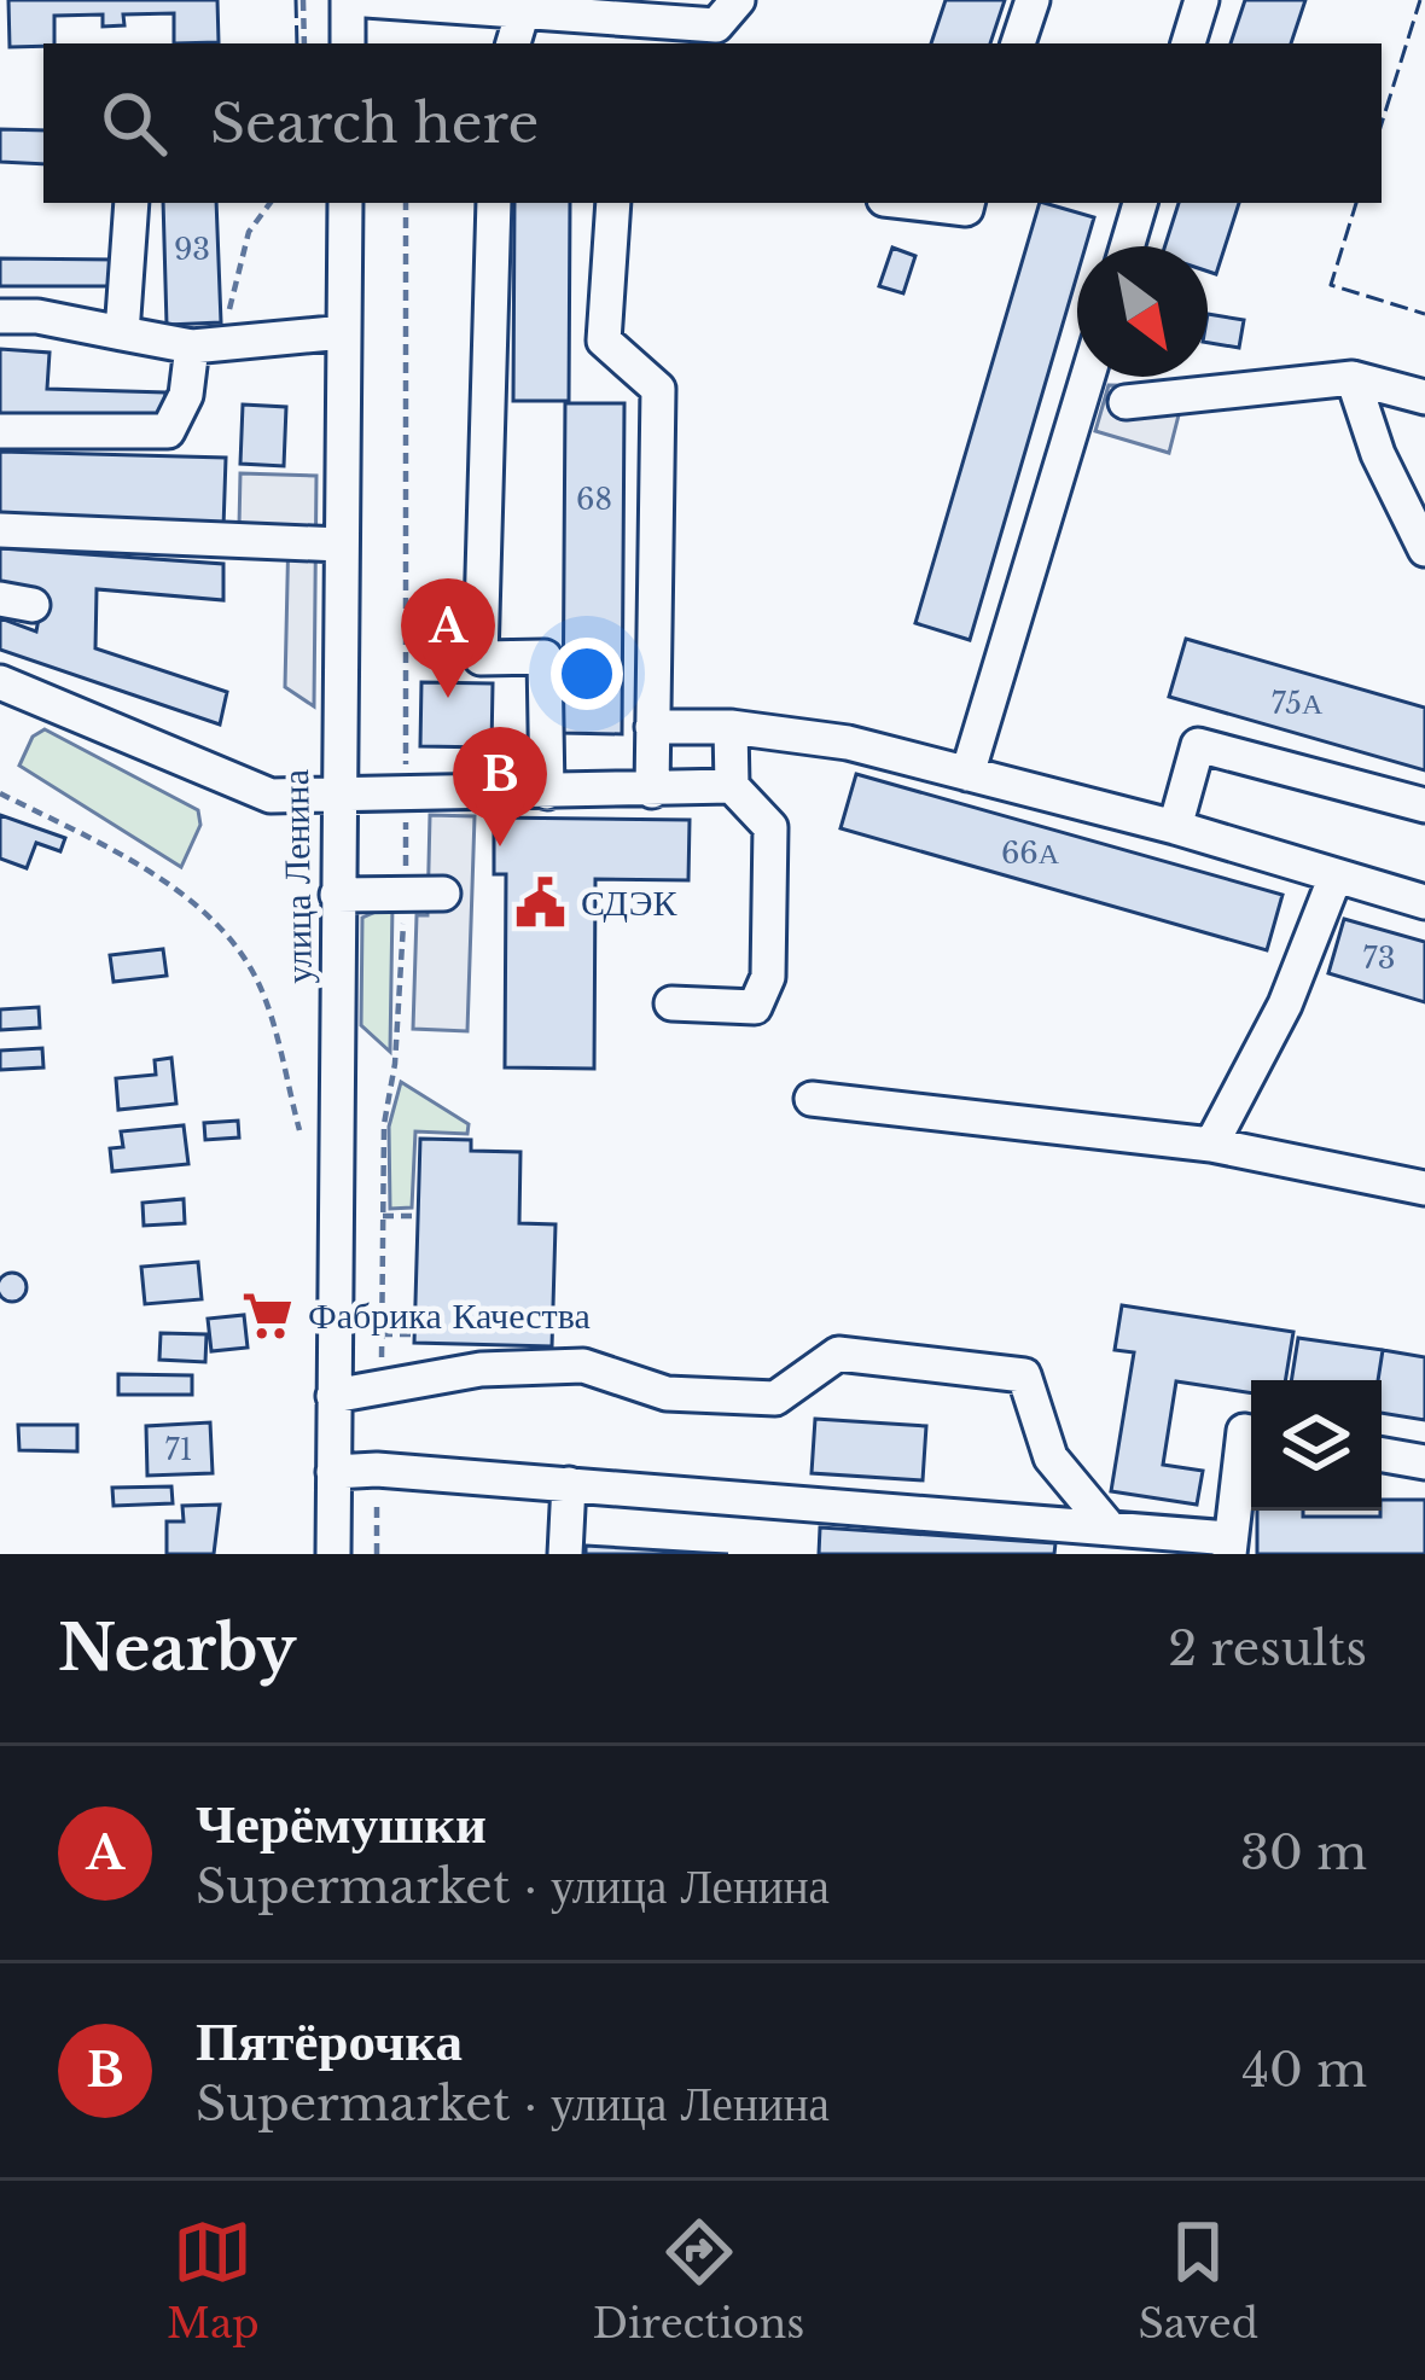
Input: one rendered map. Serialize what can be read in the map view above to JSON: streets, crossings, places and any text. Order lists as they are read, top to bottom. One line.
{"streets":{"street":["улица Ленина"]},"places":{"public building":["СДЭК"],"supermarket":["Фабрика Качества"]},"house_numbers":["93","68","75А","66А","73","71"],"north":"bottom right","page":{"search":"Search here","pins":["A","B"],"heading":["Nearby","2 results"],"list":[{"mark":"A","name":"Черёмушки","note":"Supermarket · улица Ленина","value":"30 m"},{"mark":"B","name":"Пятёрочка","note":"Supermarket · улица Ленина","value":"40 m"}],"nav":["Map","Directions","Saved"]}}
